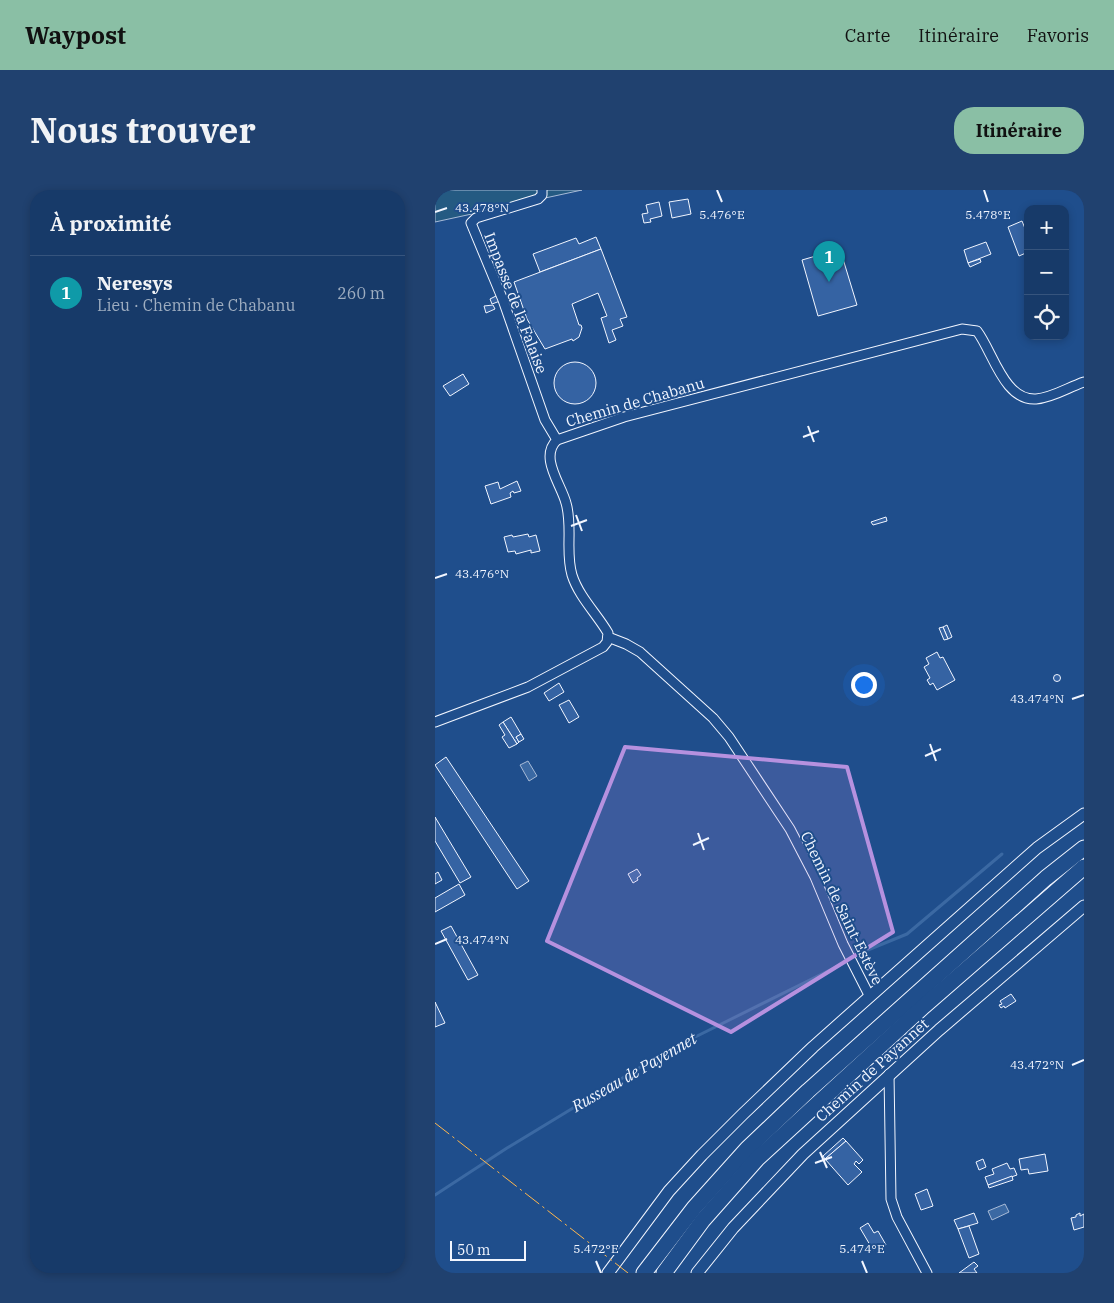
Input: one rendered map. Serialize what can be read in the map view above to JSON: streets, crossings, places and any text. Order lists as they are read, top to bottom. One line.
{"streets":{"street":["Impasse de la Falaise","Chemin de Chabanu","Chemin de Saint-Estève","Chemin de Payannet"]},"crossings":[["Impasse de la Falaise","Chemin de Chabanu"],["Chemin de Chabanu","Chemin de Saint-Estève"]],"water":["Russeau de Payennet"],"scale_bar":"50 m","page":{"header":"Waypost","nav":["Carte","Itinéraire","Favoris"],"title":"Nous trouver","buttons":"Itinéraire","heading":"À proximité","map_buttons":["+","−"],"pins":"1","list":[{"mark":"1","name":"Neresys","note":"Lieu · Chemin de Chabanu","value":"260 m"}],"scale":"50 m"},"coordinates":["43.478°N","5.476°E","5.478°E","43.476°N","43.474°N","43.472°N","5.472°E","5.474°E"]}
